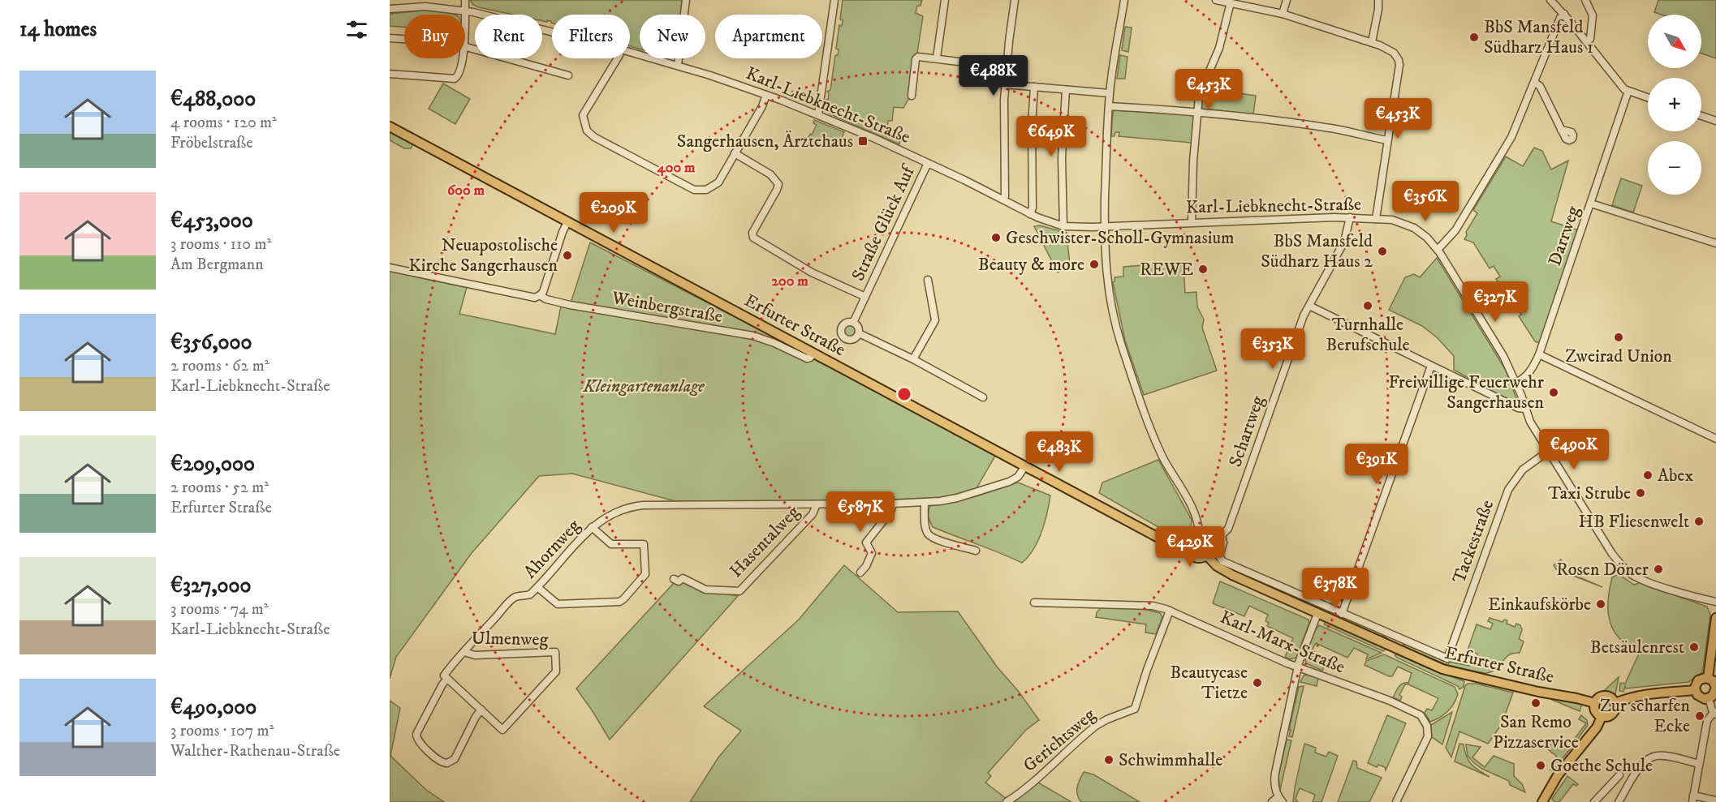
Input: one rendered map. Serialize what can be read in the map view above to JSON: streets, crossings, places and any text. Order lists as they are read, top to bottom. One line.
{"streets":{"main road":["Erfurter Straße"],"street":["Karl-Liebknecht-Straße","Straße Glück Auf","Darrweg","Weinbergstraße","Schartweg","Hasentalweg","Tackestraße","Ahornweg","Ulmenweg","Karl-Marx-Straße","Gerichtsweg"]},"crossings":[["Karl-Liebknecht-Straße","Straße Glück Auf"],["Karl-Liebknecht-Straße","Darrweg"],["Karl-Liebknecht-Straße","Schartweg"],["Karl-Liebknecht-Straße","Tackestraße"],["Weinbergstraße","Erfurter Straße"],["Erfurter Straße","Schartweg"],["Erfurter Straße","Hasentalweg"],["Erfurter Straße","Tackestraße"],["Hasentalweg","Ahornweg"],["Ahornweg","Ulmenweg"],["Karl-Marx-Straße","Gerichtsweg"]],"parks":["Kleingartenanlage"],"places":{"other":["BbS Mansfeld Südharz Haus 1","Geschwister-Scholl-Gymnasium","BbS Mansfeld Südharz Haus 2","Neuapostolische Kirche Sangerhausen","Beauty & more","REWE","Turnhalle Berufschule","Zweirad Union","Freiwillige Feuerwehr Sangerhausen","Abex","Taxi Strube","HB Fliesenwelt","Rosen Döner","Einkaufskörbe","Betsäulenrest","Beautycase Tietze","San Remo Pizzaservice","Zur scharfen Ecke","Schwimmhalle","Goethe Schule"],"transit":["Sangerhausen, Ärztehaus"]},"north":"bottom right","page":{"heading":"14 homes","map_buttons":["+","−"],"chip":["Buy","Rent","Filters","New","Apartment"],"price":["€488K","€453K","€453K","€649K","€356K","€209K","€327K","€353K","€490K","€483K","€391K","€587K","€429K","€378K"],"list":[{"name":"€488,000","note":"4 rooms · 120 m² · Fröbelstraße"},{"name":"€453,000","note":"3 rooms · 110 m² · Am Bergmann"},{"name":"€356,000","note":"2 rooms · 62 m² · Karl-Liebknecht-Straße"},{"name":"€209,000","note":"2 rooms · 52 m² · Erfurter Straße"},{"name":"€327,000","note":"3 rooms · 74 m² · Karl-Liebknecht-Straße"},{"name":"€490,000","note":"3 rooms · 107 m² · Walther-Rathenau-Straße"}]},"rings":["400 m","600 m","200 m"]}
